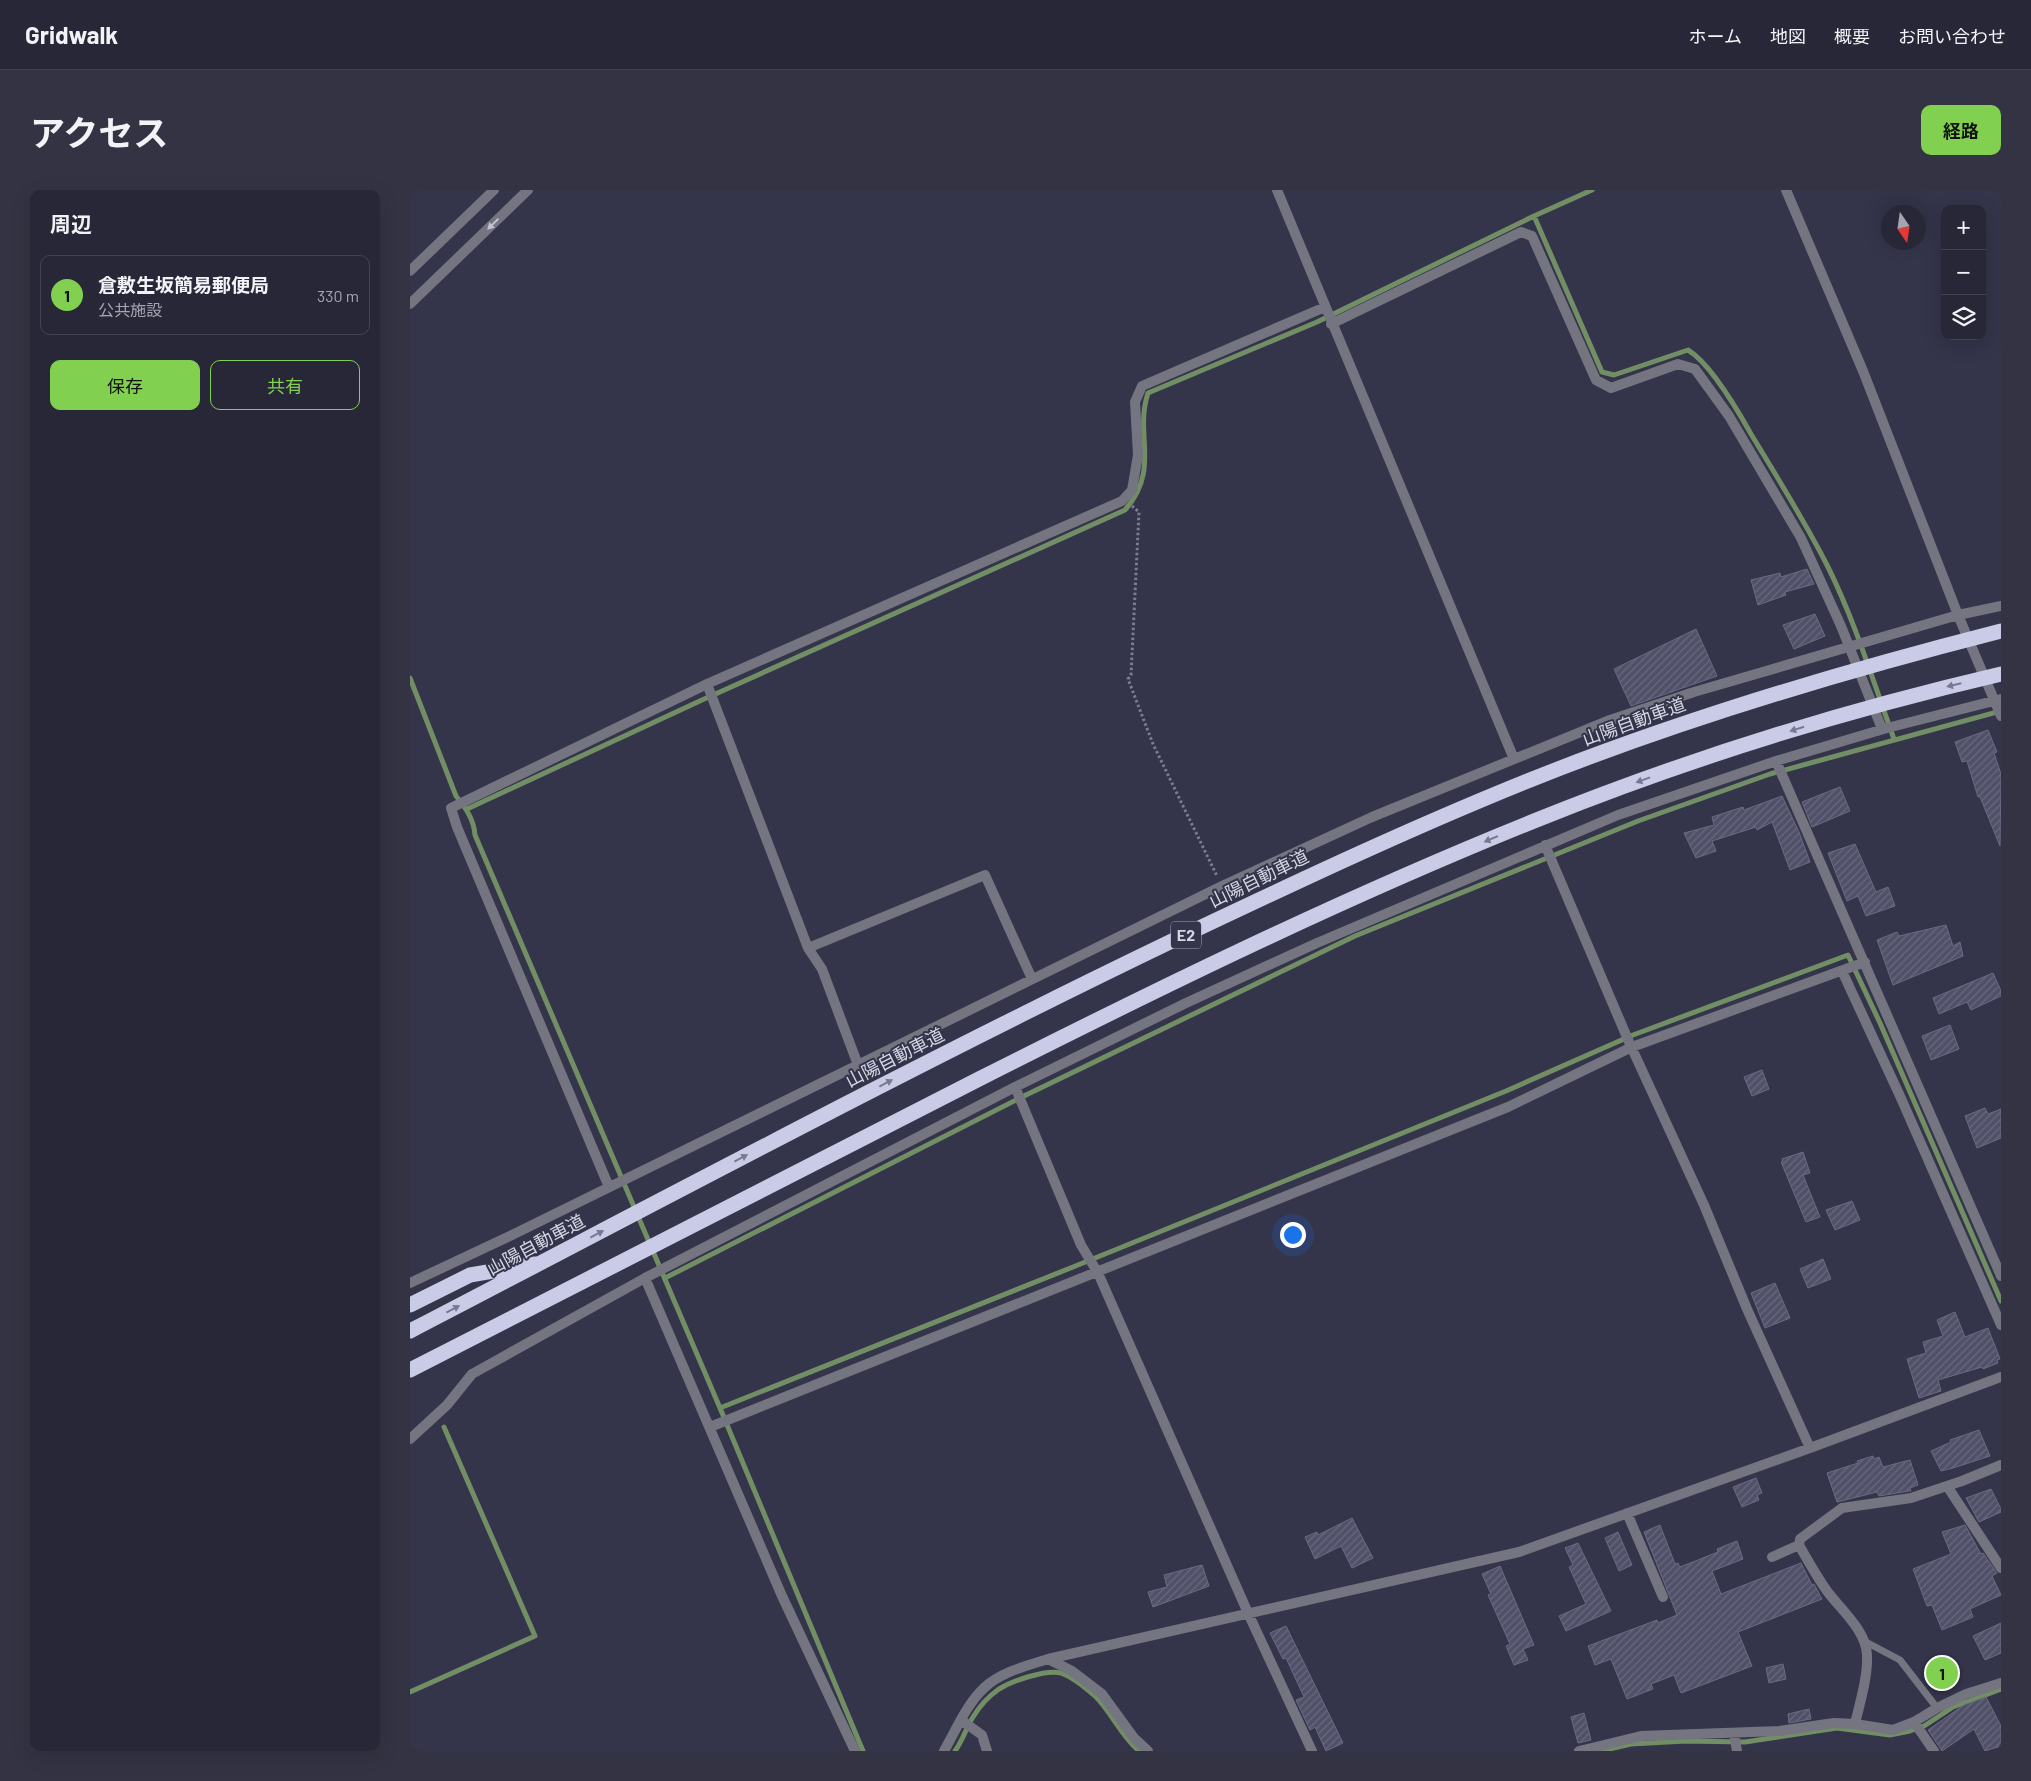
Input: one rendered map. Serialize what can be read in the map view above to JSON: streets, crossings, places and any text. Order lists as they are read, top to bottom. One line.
{"streets":{"highway":["山陽自動車道","E2"]},"north":"bottom","page":{"header":"Gridwalk","nav":["ホーム","地図","概要","お問い合わせ"],"title":"アクセス","buttons":["経路",["保存","共有"]],"heading":"周辺","map_buttons":["+","−"],"list":[{"mark":"1","name":"倉敷生坂簡易郵便局","note":"公共施設","value":"330 m"}],"pins":"1"}}
